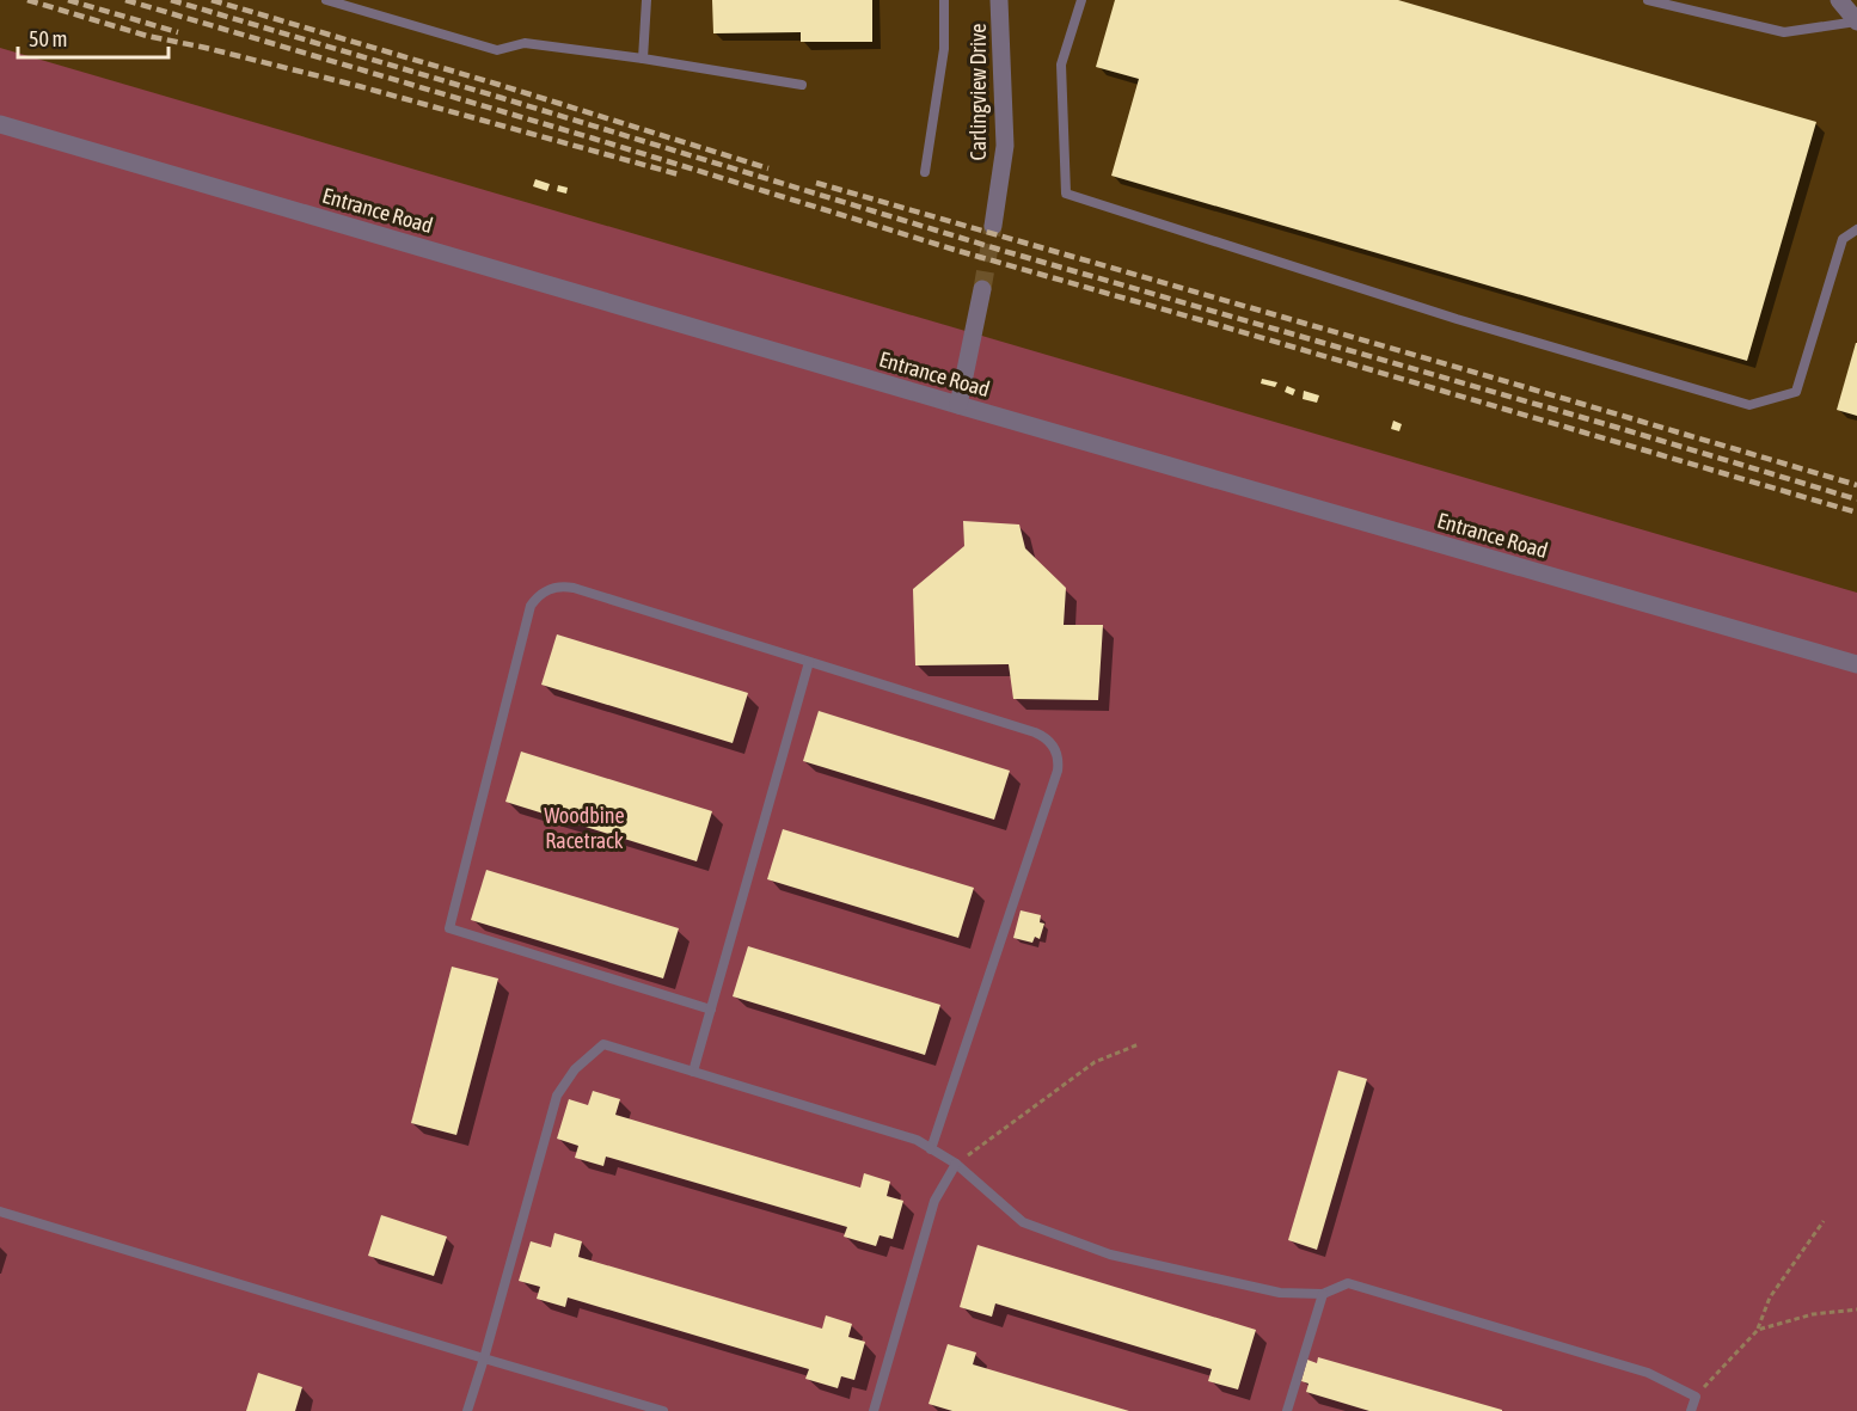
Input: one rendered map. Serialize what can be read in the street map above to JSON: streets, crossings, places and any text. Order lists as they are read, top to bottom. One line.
{"streets":{"street":["Carlingview Drive","Entrance Road"]},"parks":["Woodbine Racetrack"],"scale_bar":"50 m"}
